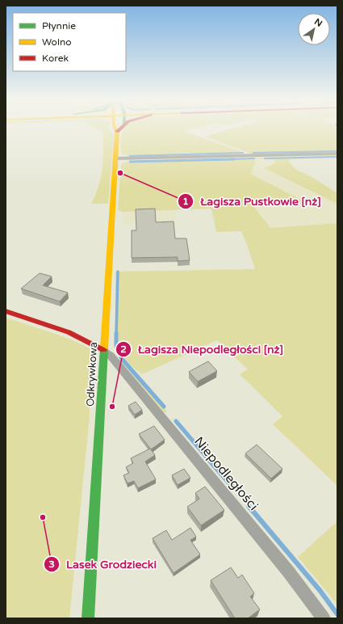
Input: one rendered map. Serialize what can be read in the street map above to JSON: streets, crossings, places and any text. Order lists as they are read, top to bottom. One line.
{"streets":{"main road":["Odkrywkowa"],"street":["Niepodległości"]},"crossings":[["Odkrywkowa","Niepodległości"]],"places":["Łagisza Pustkowie [nż]","Łagisza Niepodległości [nż]","Lasek Grodziecki"],"legend":["Płynnie","Wolno","Korek"],"north":"top right"}
